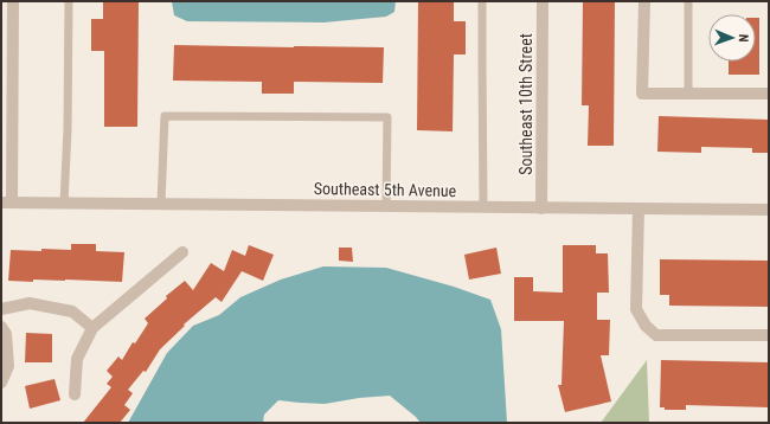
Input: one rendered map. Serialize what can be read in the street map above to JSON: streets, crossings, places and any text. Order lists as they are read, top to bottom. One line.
{"streets":{"street":["Southeast 10th Street","Southeast 5th Avenue"]},"crossings":[["Southeast 10th Street","Southeast 5th Avenue"]],"north":"right"}
